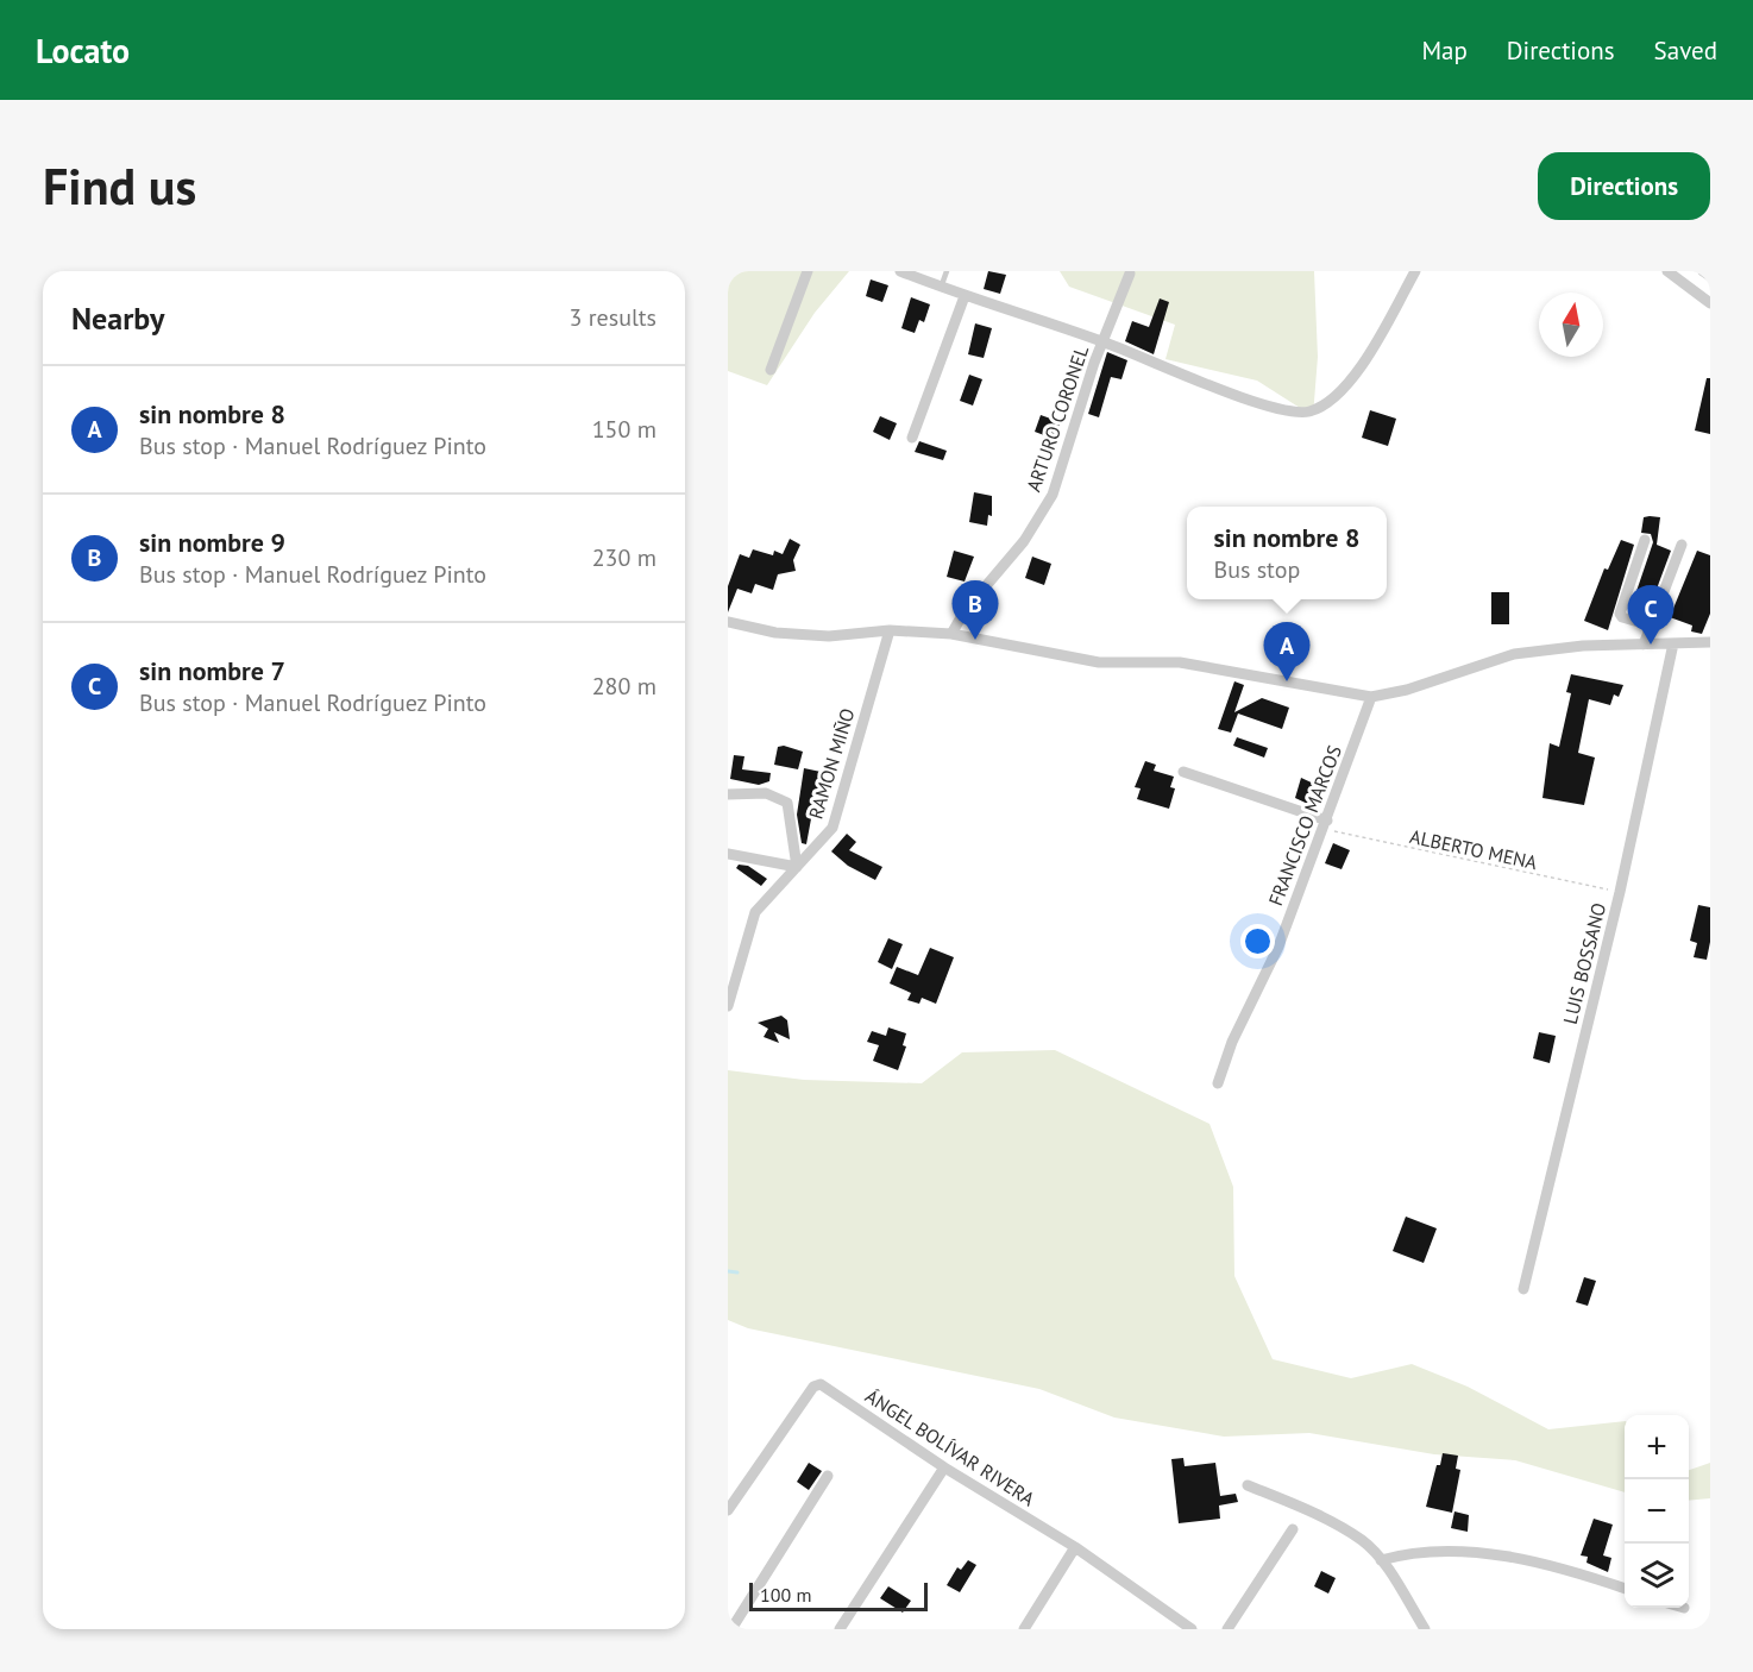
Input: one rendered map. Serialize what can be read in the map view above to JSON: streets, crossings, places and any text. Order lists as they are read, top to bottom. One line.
{"streets":{"street":["ARTURO CORONEL","RAMON MIÑO","FRANCISCO MARCOS","LUIS BOSSANO","ÁNGEL BOLÍVAR RIVERA"],"path":["ALBERTO MENA"]},"crossings":[["FRANCISCO MARCOS","ALBERTO MENA"],["ALBERTO MENA","LUIS BOSSANO"]],"scale_bar":"100 m","north":"top","page":{"header":"Locato","nav":["Map","Directions","Saved"],"buttons":"Directions","title":"Find us","heading":["Nearby","3 results"],"list":[{"mark":"A","name":"sin nombre 8","note":"Bus stop · Manuel Rodríguez Pinto","value":"150 m"},{"mark":"B","name":"sin nombre 9","note":"Bus stop · Manuel Rodríguez Pinto","value":"230 m"},{"mark":"C","name":"sin nombre 7","note":"Bus stop · Manuel Rodríguez Pinto","value":"280 m"}],"popup":["sin nombre 8","Bus stop"],"pins":["B","C","A"],"map_buttons":["+","−"],"scale":"100 m"}}
